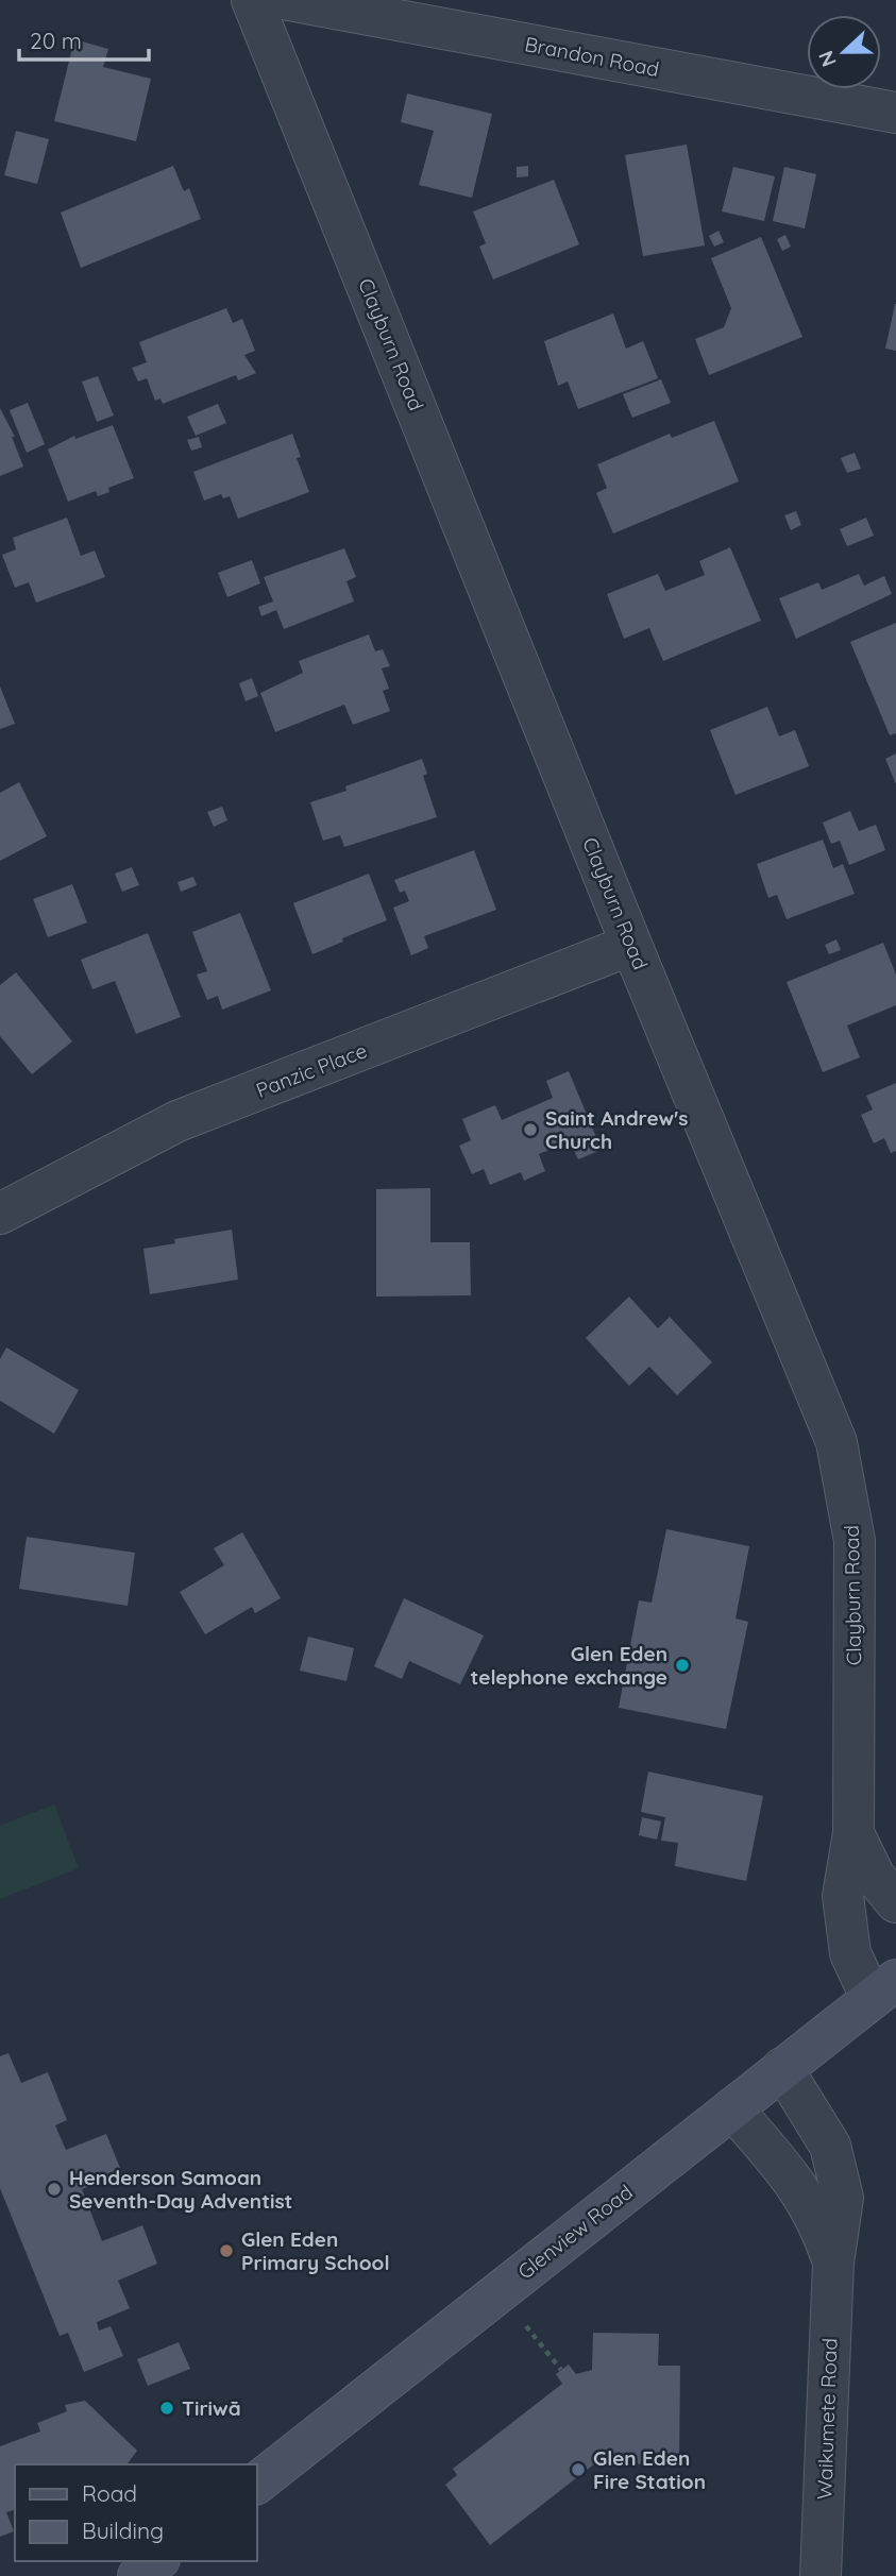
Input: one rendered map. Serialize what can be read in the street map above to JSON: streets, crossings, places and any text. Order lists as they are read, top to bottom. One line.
{"streets":{"main road":["Glenview Road"],"street":["Brandon Road","Clayburn Road","Panzic Place","Waikumete Road"]},"crossings":[["Clayburn Road","Panzic Place"],["Clayburn Road","Glenview Road"],["Glenview Road","Waikumete Road"]],"places":["Saint Andrew's Church","Glen Eden telephone exchange","Henderson Samoan Seventh-Day Adventist","Glen Eden Primary School","Tiriwā","Glen Eden Fire Station"],"legend":["Road","Building"],"scale_bar":"20 m","north":"left"}
